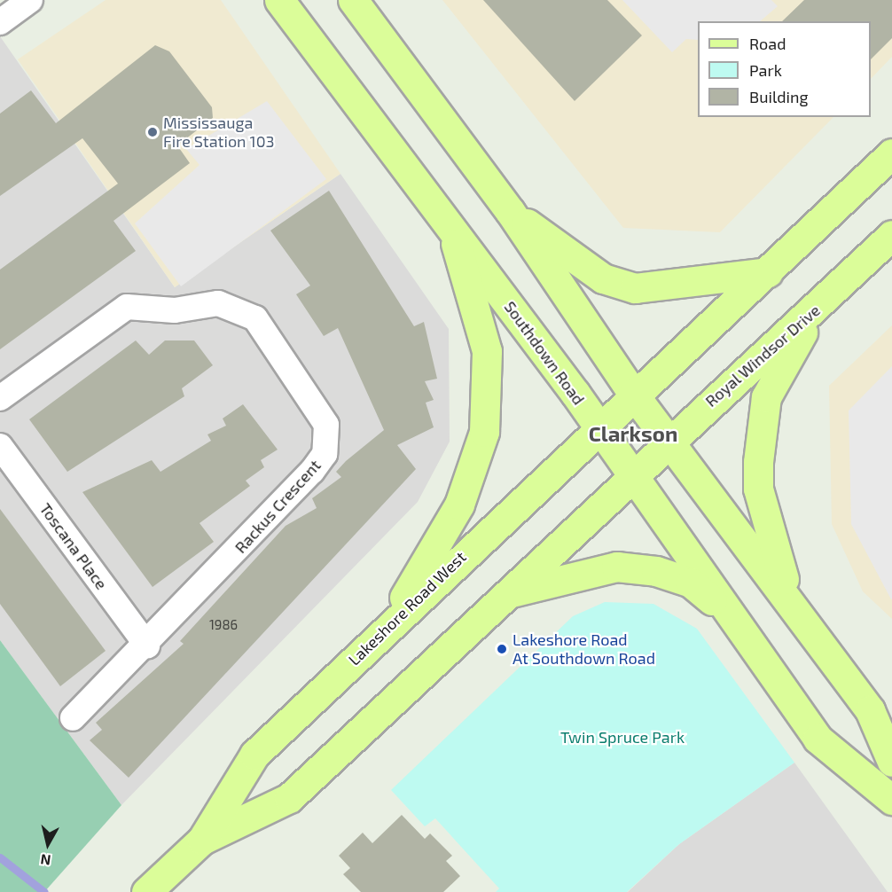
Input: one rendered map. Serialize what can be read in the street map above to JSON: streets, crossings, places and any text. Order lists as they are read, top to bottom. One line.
{"streets":{"main road":["Southdown Road","Royal Windsor Drive","Lakeshore Road West"],"street":["Rackus Crescent","Toscana Place"]},"crossings":[["Southdown Road","Royal Windsor Drive"],["Southdown Road","Lakeshore Road West"],["Royal Windsor Drive","Lakeshore Road West"],["Rackus Crescent","Toscana Place"]],"districts":["Clarkson"],"parks":["Twin Spruce Park"],"places":["Mississauga Fire Station 103","Lakeshore Road At Southdown Road"],"house_numbers":["1986"],"legend":["Road","Park","Building"],"north":"bottom"}
